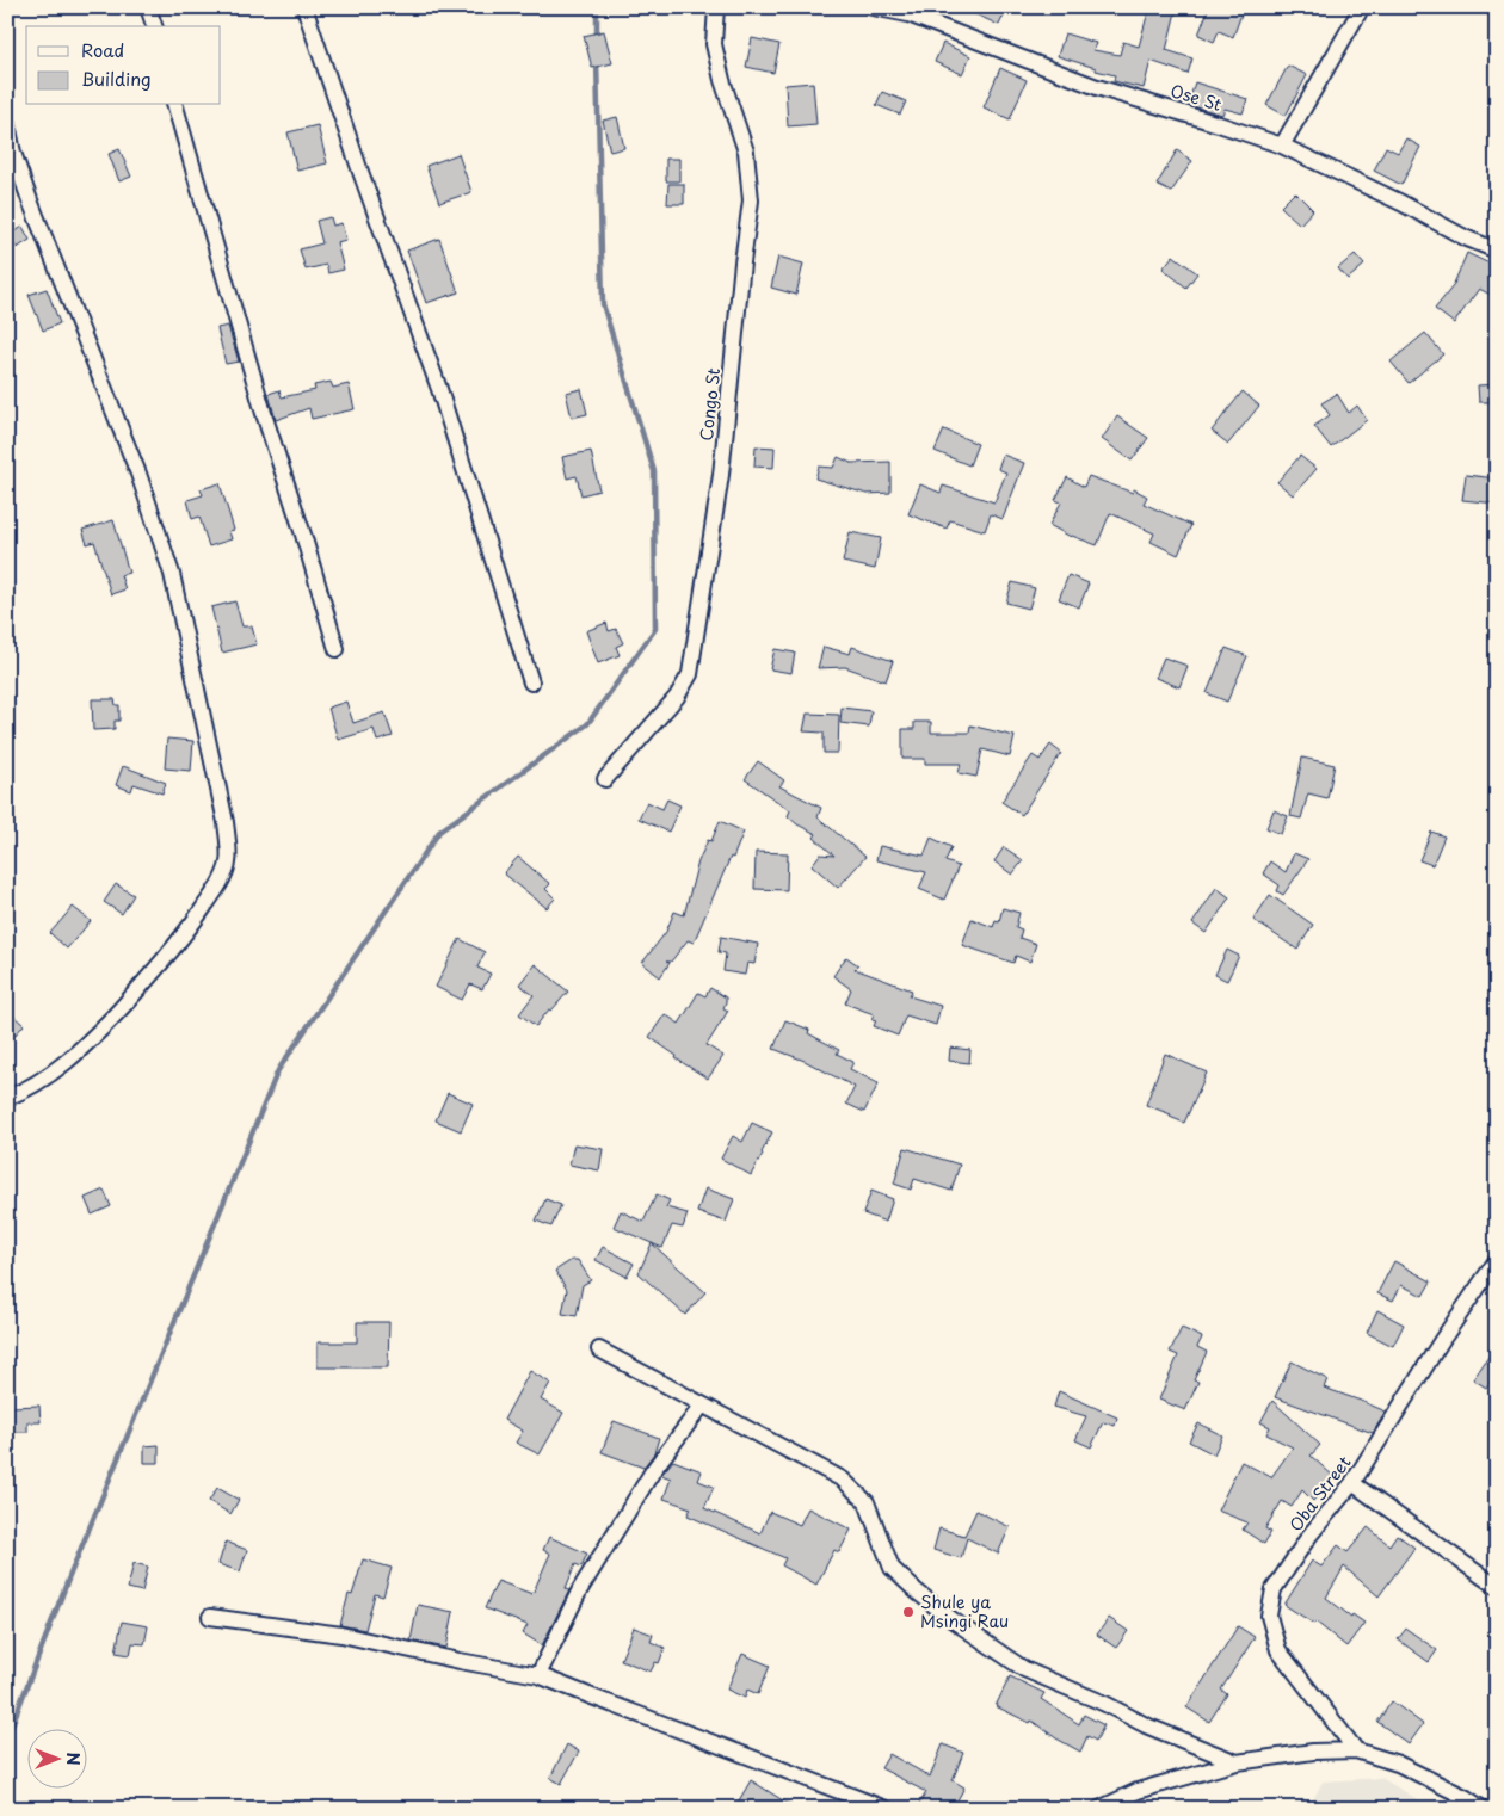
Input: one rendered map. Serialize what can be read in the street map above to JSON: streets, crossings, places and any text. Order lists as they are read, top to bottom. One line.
{"streets":{"street":["Ose St","Congo St","Oba Street"]},"places":["Shule ya Msingi Rau"],"legend":["Road","Building"],"north":"right"}
